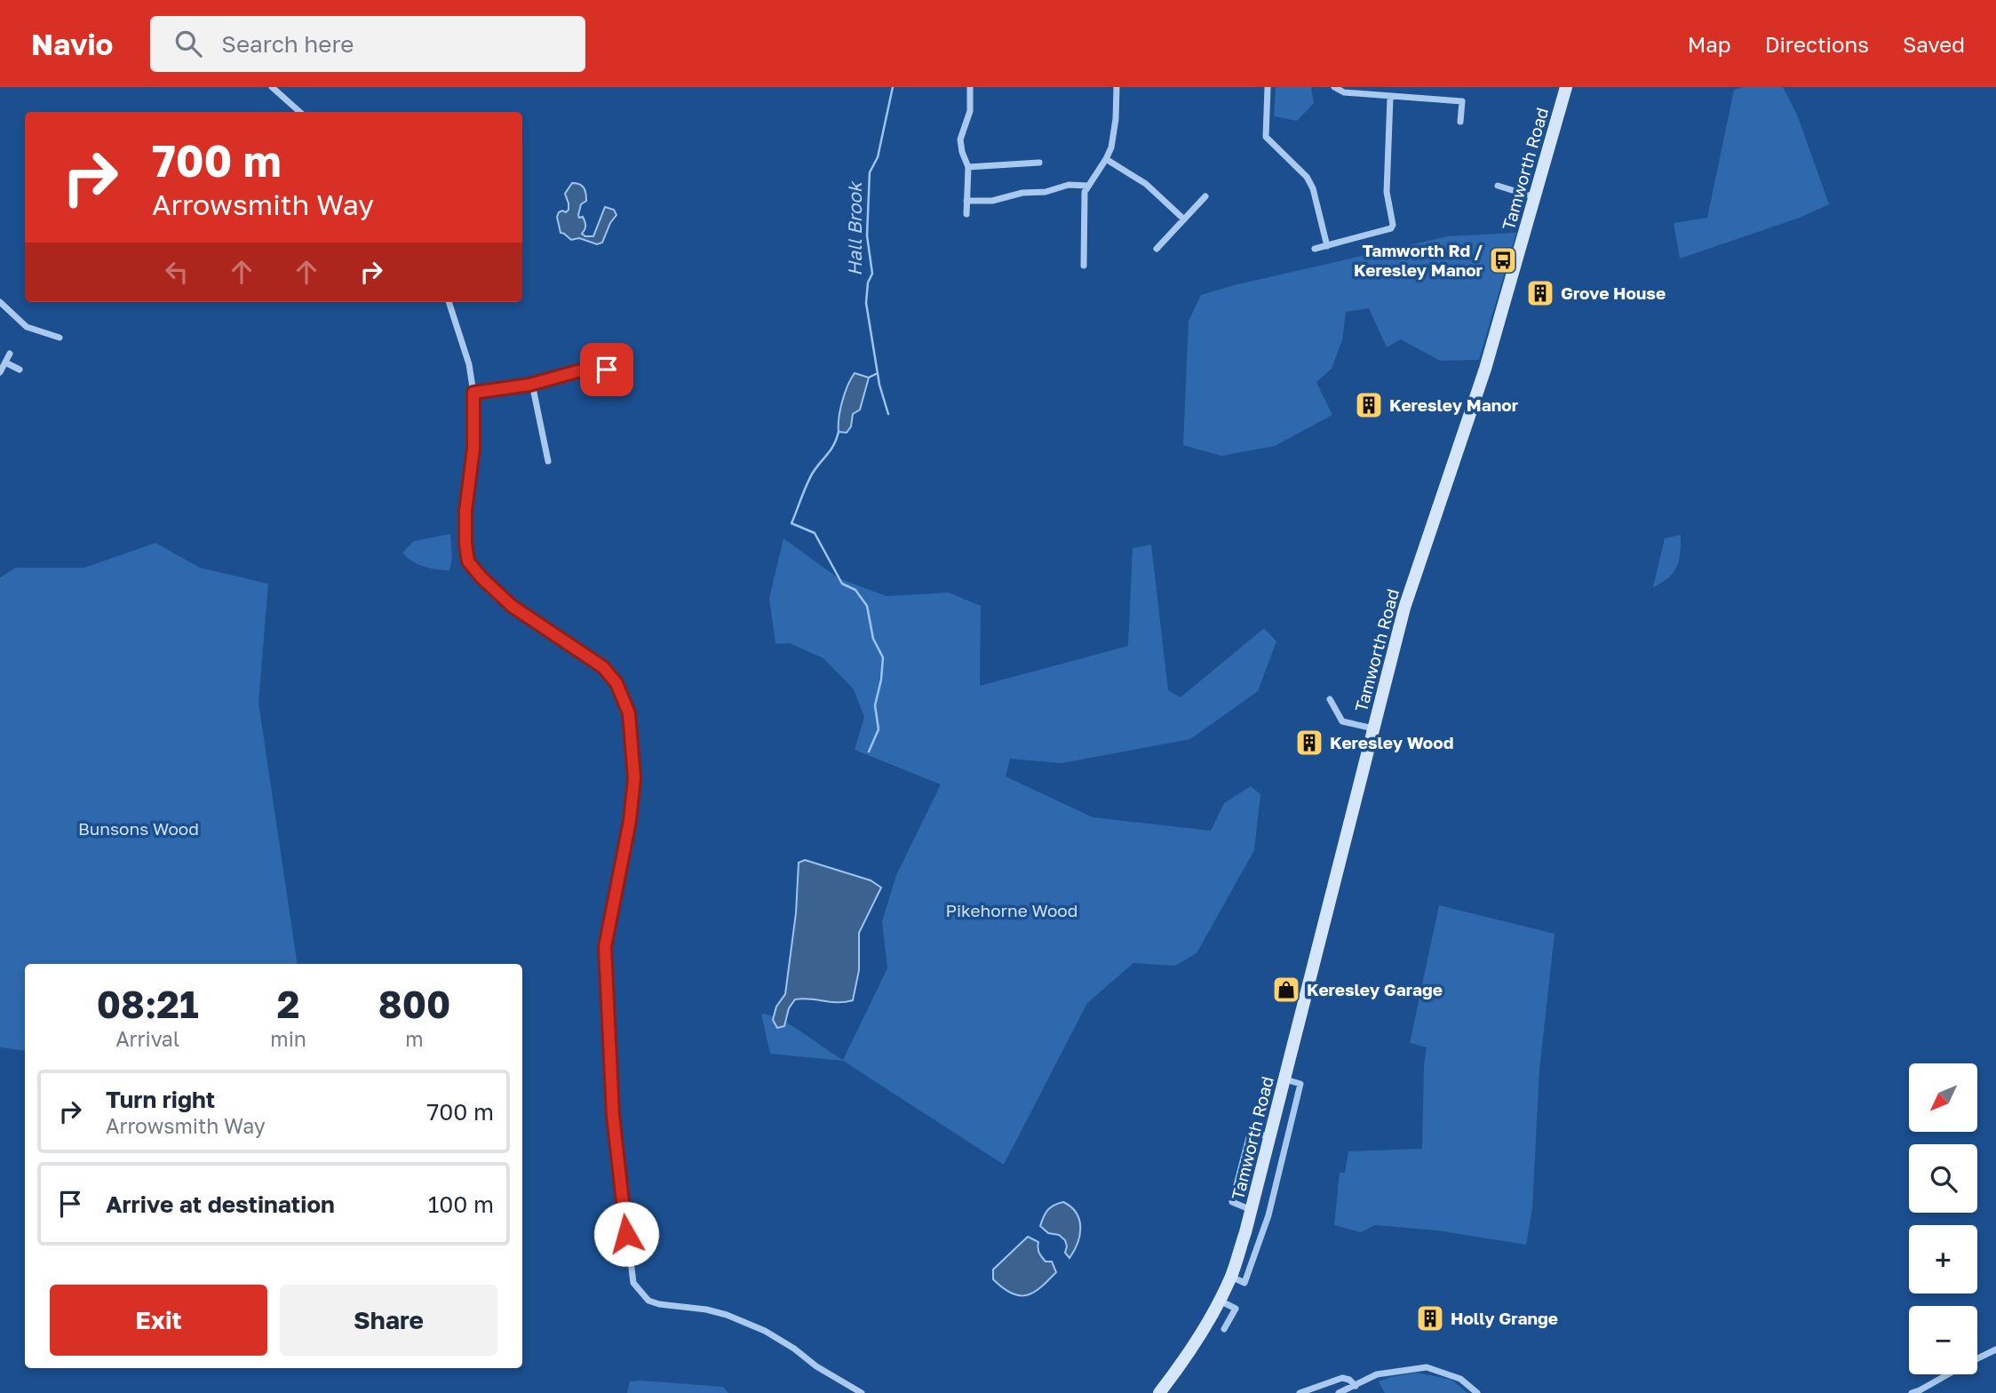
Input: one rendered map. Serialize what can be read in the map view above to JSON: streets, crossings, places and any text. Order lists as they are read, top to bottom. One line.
{"streets":{"main road":["Tamworth Road"]},"water":["Hall Brook"],"parks":["Bunsons Wood","Pikehorne Wood"],"places":{"bus stop":["Tamworth Rd / Keresley Manor"],"building":["Grove House","Keresley Manor","Keresley Wood","Holly Grange"],"shop":["Keresley Garage"]},"north":"bottom left","page":{"header":"Navio","search":"Search here","nav":["Map","Directions","Saved"],"turn":["700 m","Arrowsmith Way"],"eta":["08:21","Arrival","2","min","800","m"],"map_buttons":["+","−"],"list":[{"name":"Turn right","note":"Arrowsmith Way","value":"700 m"},{"name":"Arrive at destination","value":"100 m"}],"buttons":["Exit","Share"]}}
